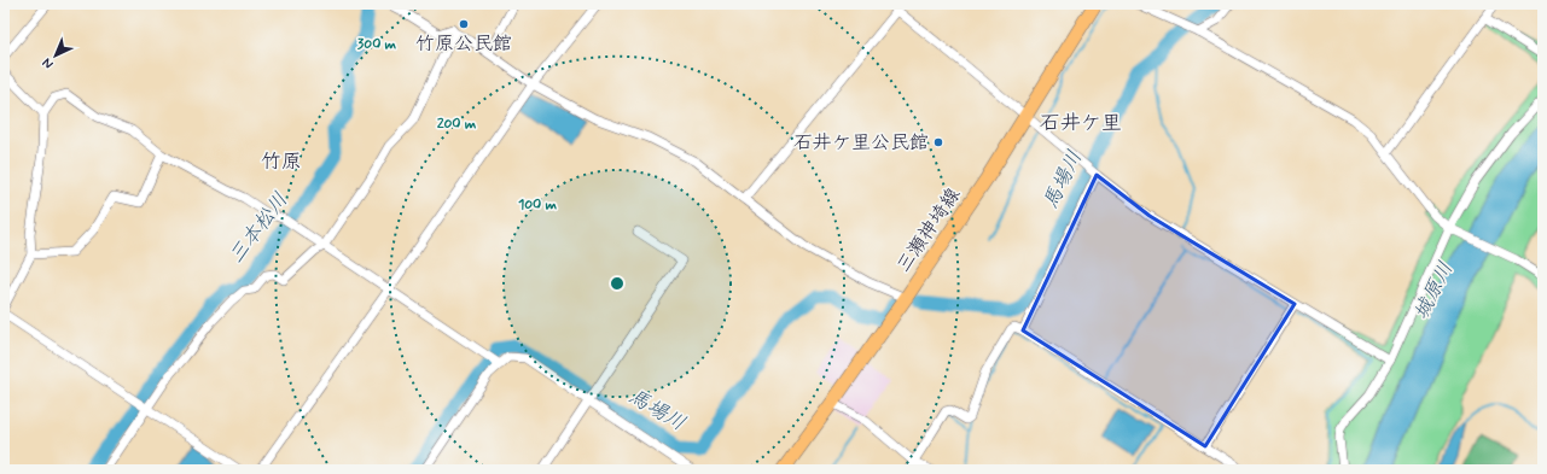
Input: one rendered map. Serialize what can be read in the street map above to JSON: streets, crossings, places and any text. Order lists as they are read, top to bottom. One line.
{"streets":{"main road":["三瀬神埼線"]},"districts":["石井ケ里","竹原"],"water":["馬場川","三本松川","城原川"],"places":["竹原公民館","石井ケ里公民館"],"north":"bottom left","rings":["300 m","200 m","100 m"]}
